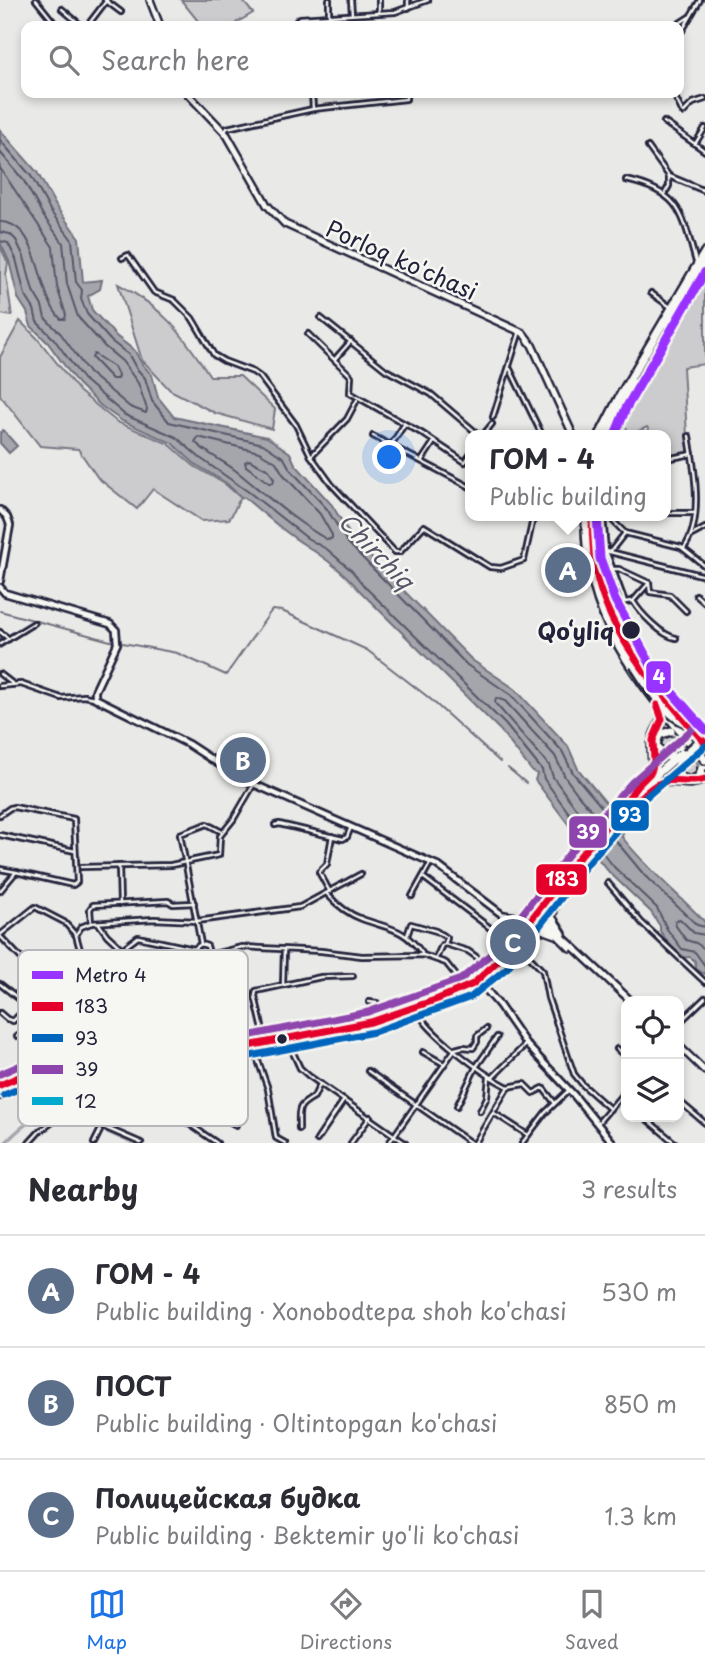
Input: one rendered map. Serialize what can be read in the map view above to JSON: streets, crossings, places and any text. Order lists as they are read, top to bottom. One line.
{"streets":{"main road":["Porloq ko'chasi"]},"water":["Chirchiq"],"places":["Qo‘yliq"],"lines":["metro line 4","transit line 183","transit line 39","transit line 93"],"legend":["Metro 4","183","93","39","12"],"page":{"search":"Search here","popup":["ГОМ - 4","Public building"],"pins":["A","B","C"],"heading":["Nearby","3 results"],"list":[{"mark":"A","name":"ГОМ - 4","note":"Public building · Xonobodtepa shoh ko'chasi","value":"530 m"},{"mark":"B","name":"ПОСТ","note":"Public building · Oltintopgan ko'chasi","value":"850 m"},{"mark":"C","name":"Полицейская будка","note":"Public building · Bektemir yo'li ko'chasi","value":"1.3 km"}],"nav":["Map","Directions","Saved"]}}
